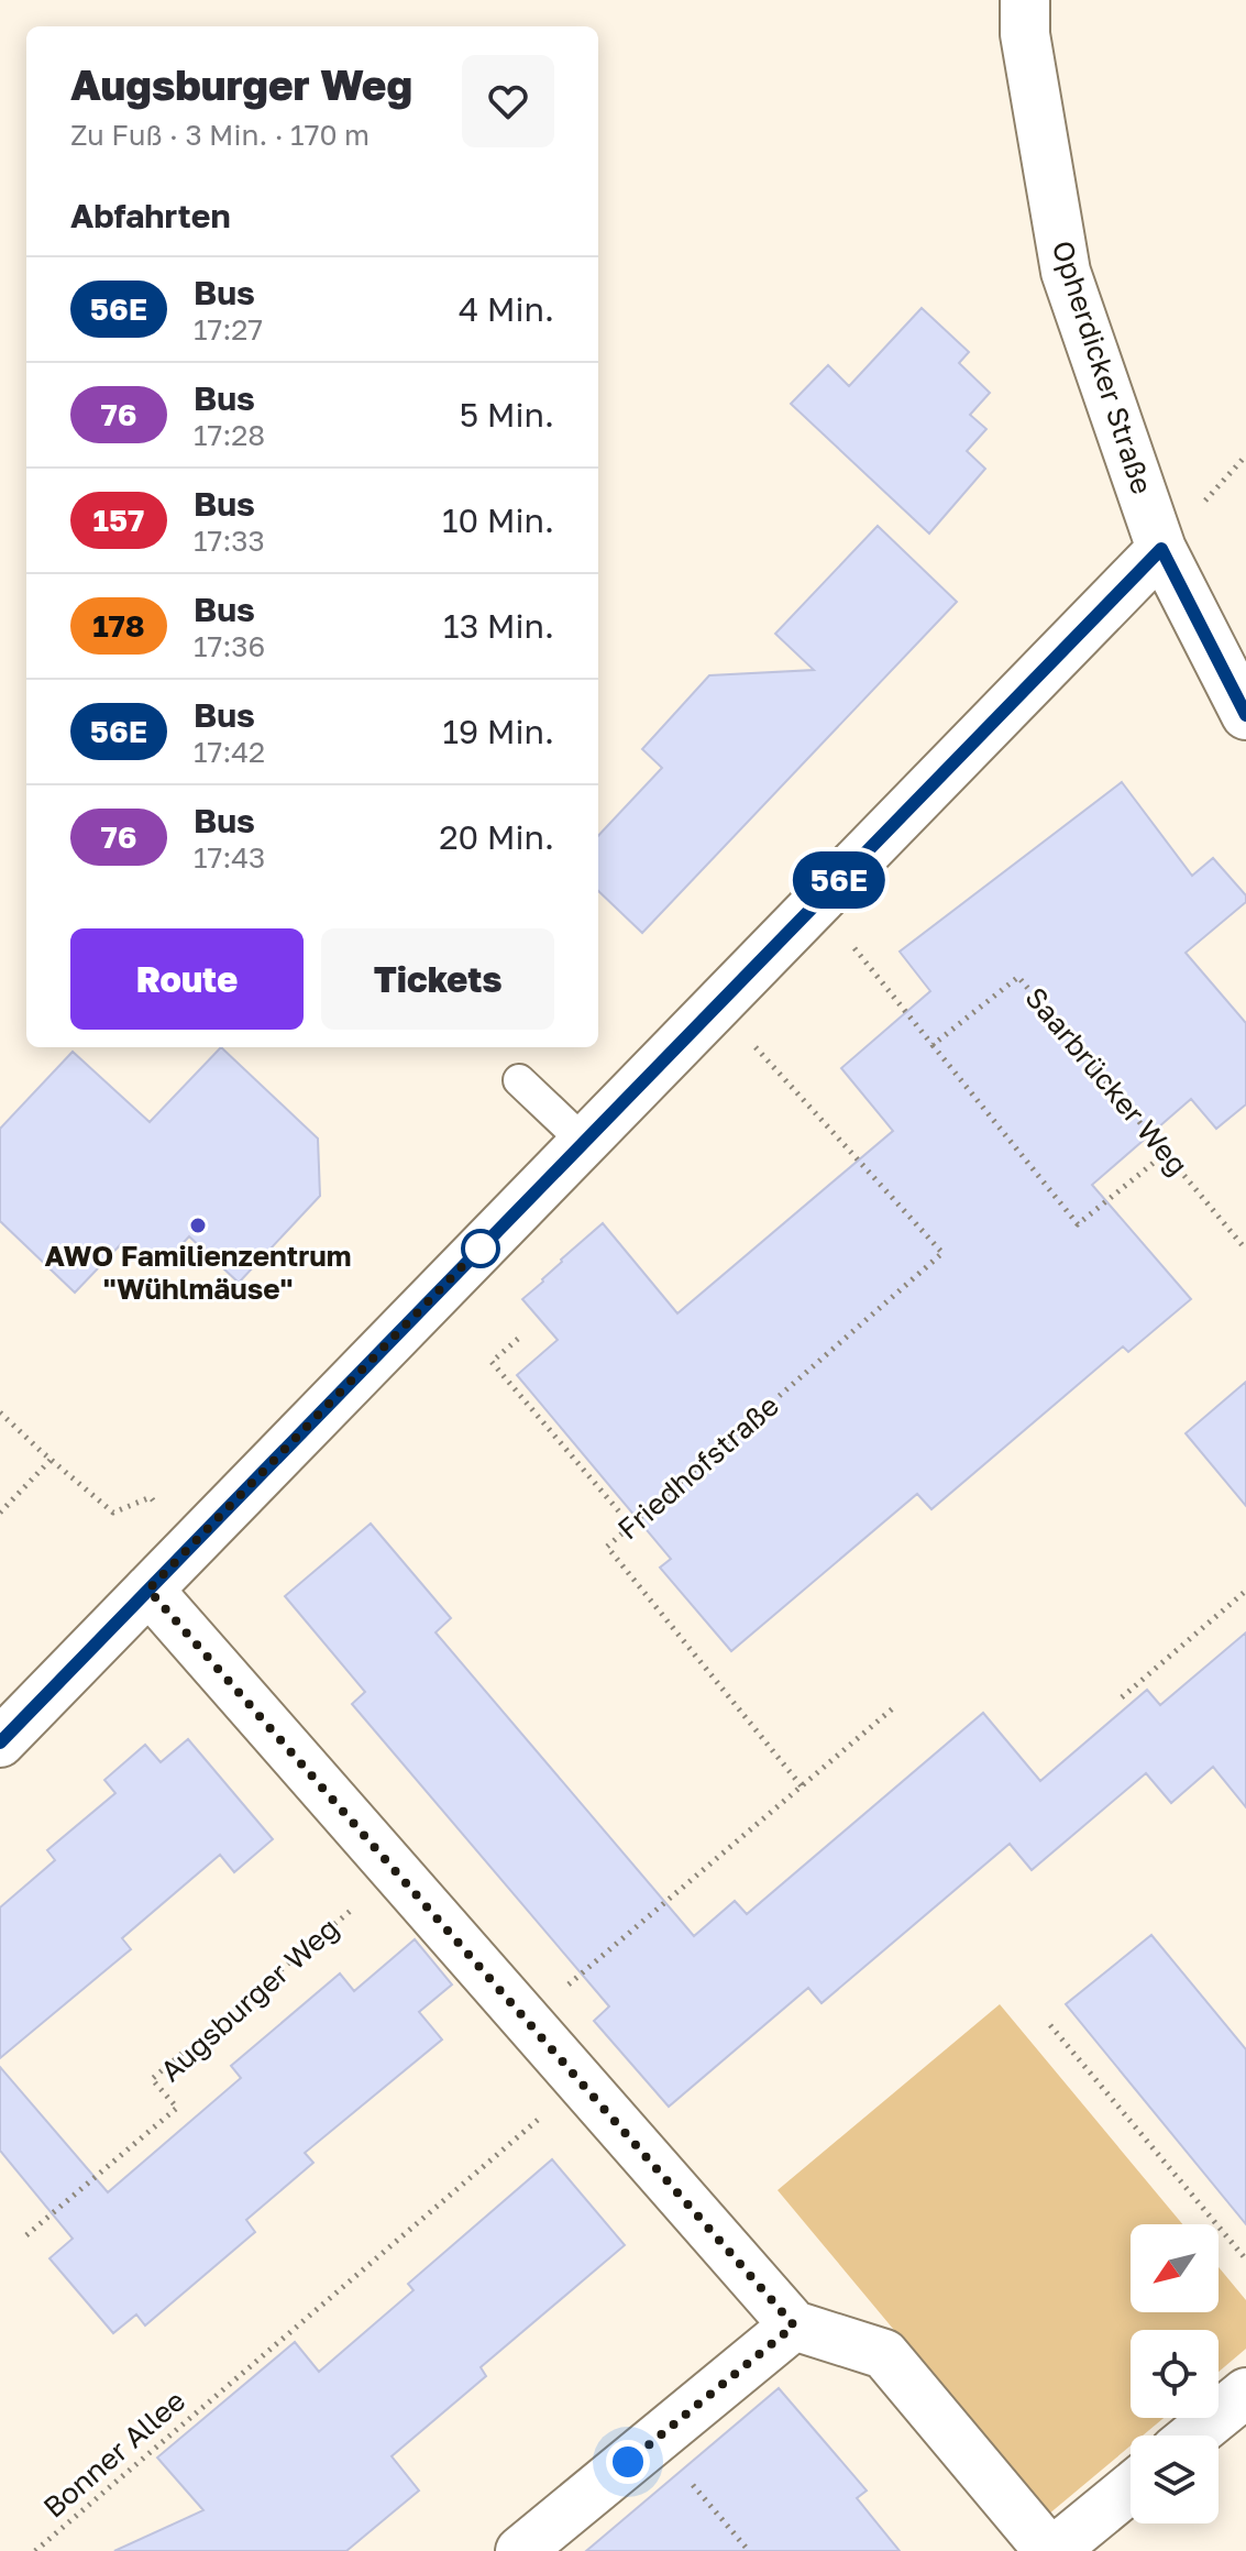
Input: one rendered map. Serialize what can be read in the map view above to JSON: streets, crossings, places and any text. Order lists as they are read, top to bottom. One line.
{"streets":{"street":["Opherdicker Straße"],"path":["Saarbrücker Weg","Friedhofstraße","Augsburger Weg","Bonner Allee"]},"places":["AWO Familienzentrum \"Wühlmäuse\""],"lines":["bus line 56E"],"north":"bottom left","page":{"on_map":"56E","heading":[["Augsburger Weg","Zu Fuß · 3 Min. · 170 m"],"Abfahrten"],"list":[{"mark":"56E","name":"Bus","note":"17:27","value":"4 Min."},{"mark":"76","name":"Bus","note":"17:28","value":"5 Min."},{"mark":"157","name":"Bus","note":"17:33","value":"10 Min."},{"mark":"178","name":"Bus","note":"17:36","value":"13 Min."},{"mark":"56E","name":"Bus","note":"17:42","value":"19 Min."},{"mark":"76","name":"Bus","note":"17:43","value":"20 Min."}],"buttons":["Route","Tickets"]}}
